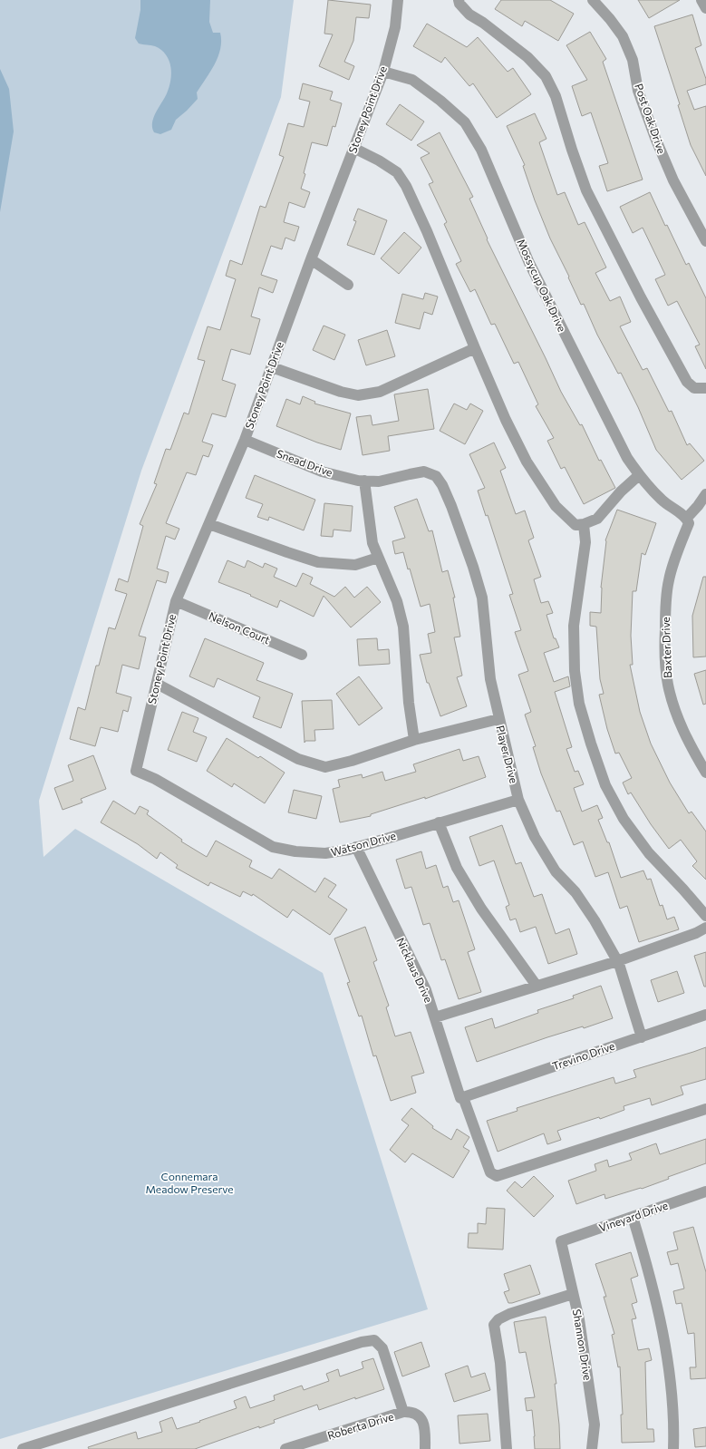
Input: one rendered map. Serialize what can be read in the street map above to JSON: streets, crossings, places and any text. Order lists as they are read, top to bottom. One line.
{"streets":{"street":["Stoney Point Drive","Post Oak Drive","Mossycup Oak Drive","Snead Drive","Nelson Court","Baxter Drive","Player Drive","Watson Drive","Nicklaus Drive","Trevino Drive","Vineyard Drive","Shannon Drive","Roberta Drive"]},"crossings":[["Stoney Point Drive","Mossycup Oak Drive"],["Stoney Point Drive","Snead Drive"],["Stoney Point Drive","Nelson Court"],["Stoney Point Drive","Watson Drive"],["Mossycup Oak Drive","Baxter Drive"],["Snead Drive","Player Drive"],["Player Drive","Watson Drive"],["Player Drive","Trevino Drive"],["Watson Drive","Nicklaus Drive"],["Nicklaus Drive","Trevino Drive"],["Vineyard Drive","Shannon Drive"]],"parks":["Connemara Meadow Preserve"]}
